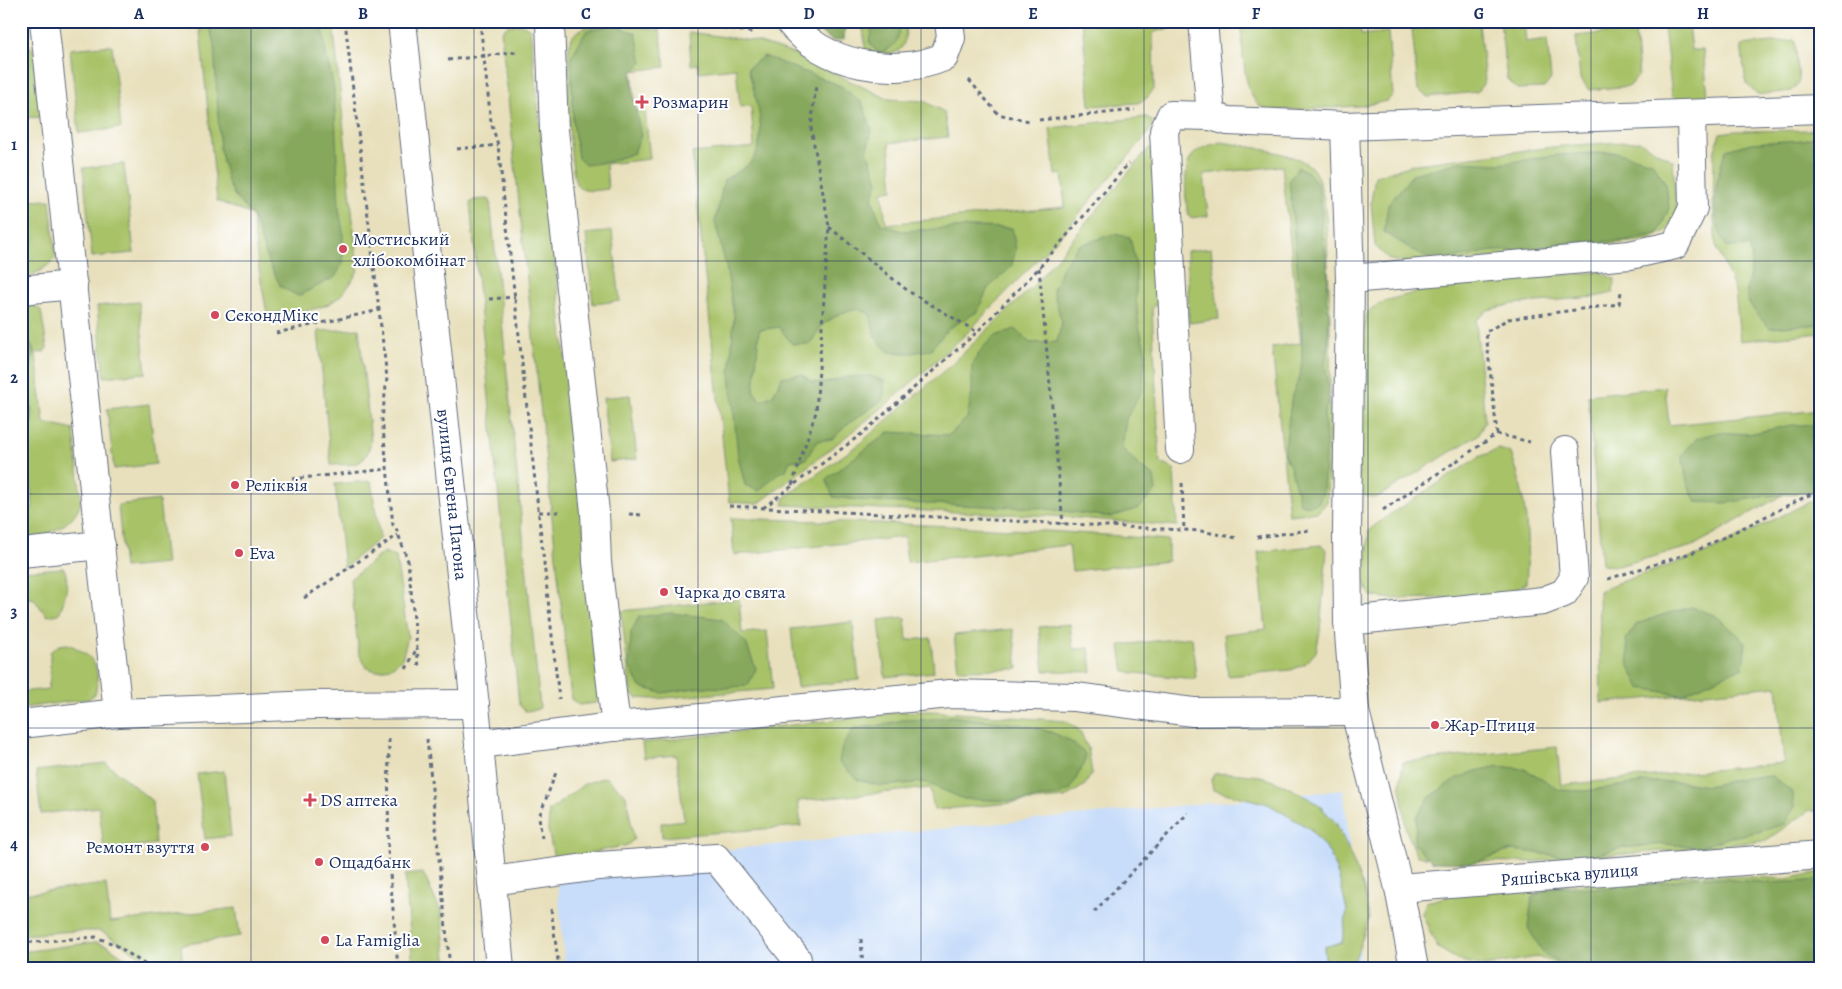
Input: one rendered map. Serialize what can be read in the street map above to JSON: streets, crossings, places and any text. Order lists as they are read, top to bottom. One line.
{"streets":{"main road":["вулиця Євгена Патона","Ряшівська вулиця"]},"places":{"health":["Розмарин","DS аптека"],"other":["Мостиський хлібокомбінат","СекондМікс","Реліквія","Eva","Чарка до свята","Жар-Птиця","Ремонт взуття","Ощадбанк","La Famiglia"]},"grid":{"columns":["A","B","C","D","E","F","G","H"],"rows":["1","2","3","4"]}}
